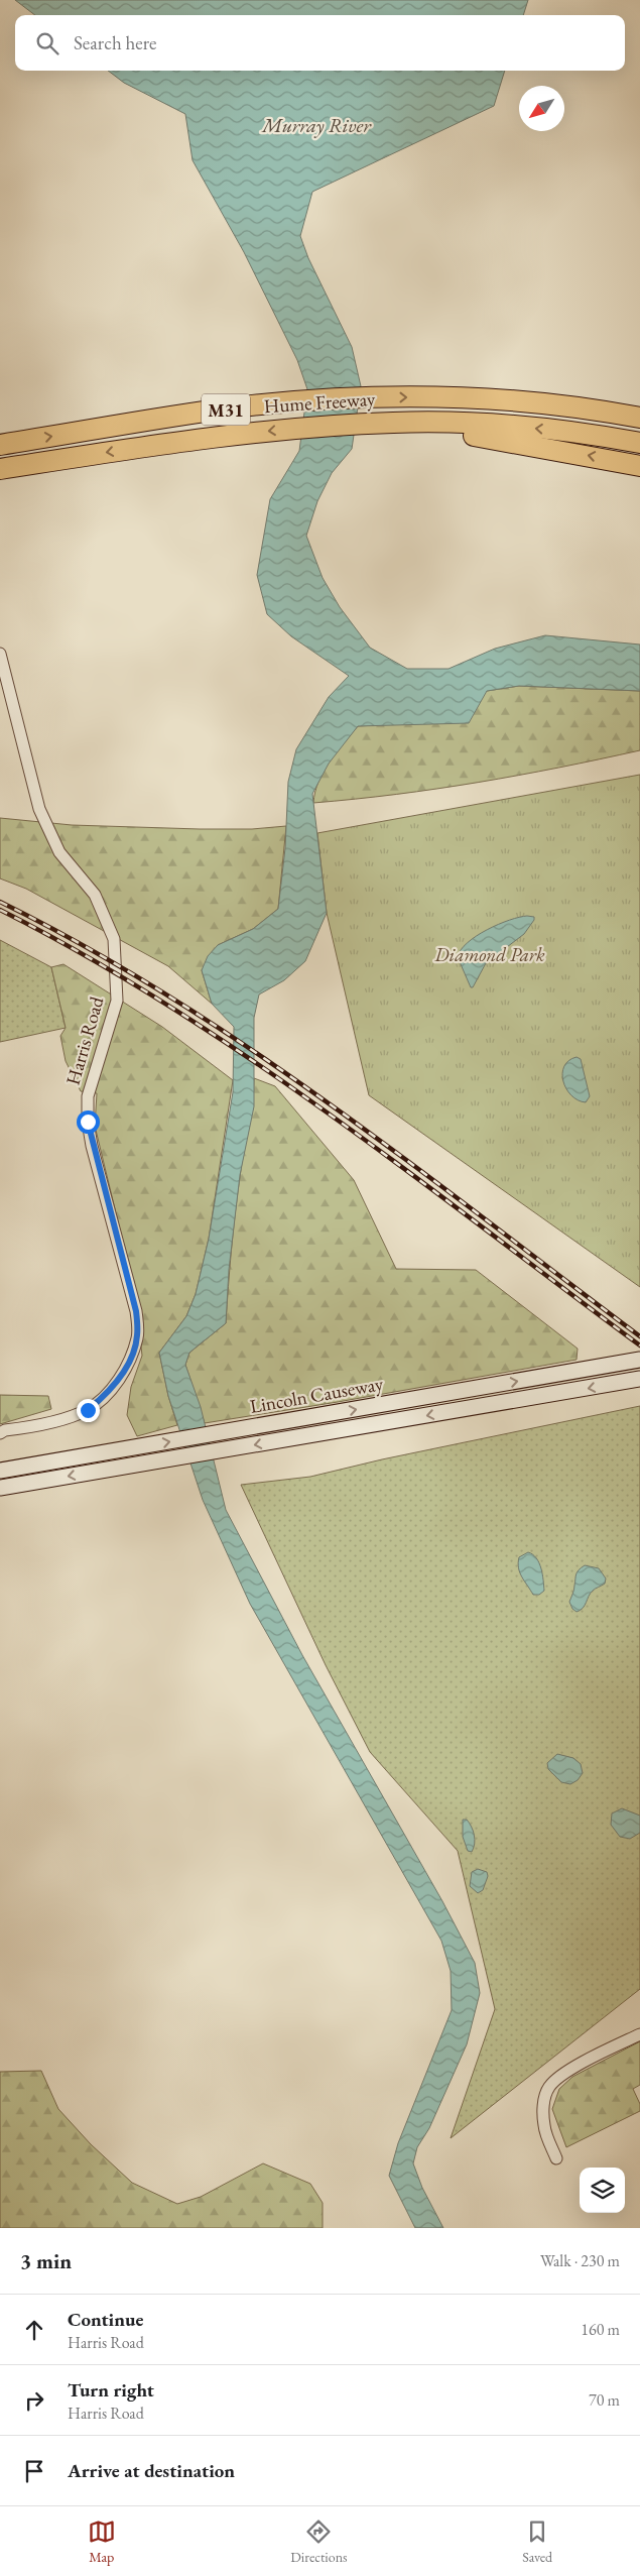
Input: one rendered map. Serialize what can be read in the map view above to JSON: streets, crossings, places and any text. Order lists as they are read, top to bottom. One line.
{"streets":{"highway":["Hume Freeway","M31"],"main road":["Lincoln Causeway"],"street":["Harris Road"]},"water":["Murray River"],"parks":["Diamond Park"],"north":"bottom left","page":{"search":"Search here","heading":["3 min","Walk · 230 m"],"list":[["Continue","Harris Road","160 m"],["Turn right","Harris Road","70 m"],"Arrive at destination"],"nav":["Map","Directions","Saved"]}}
